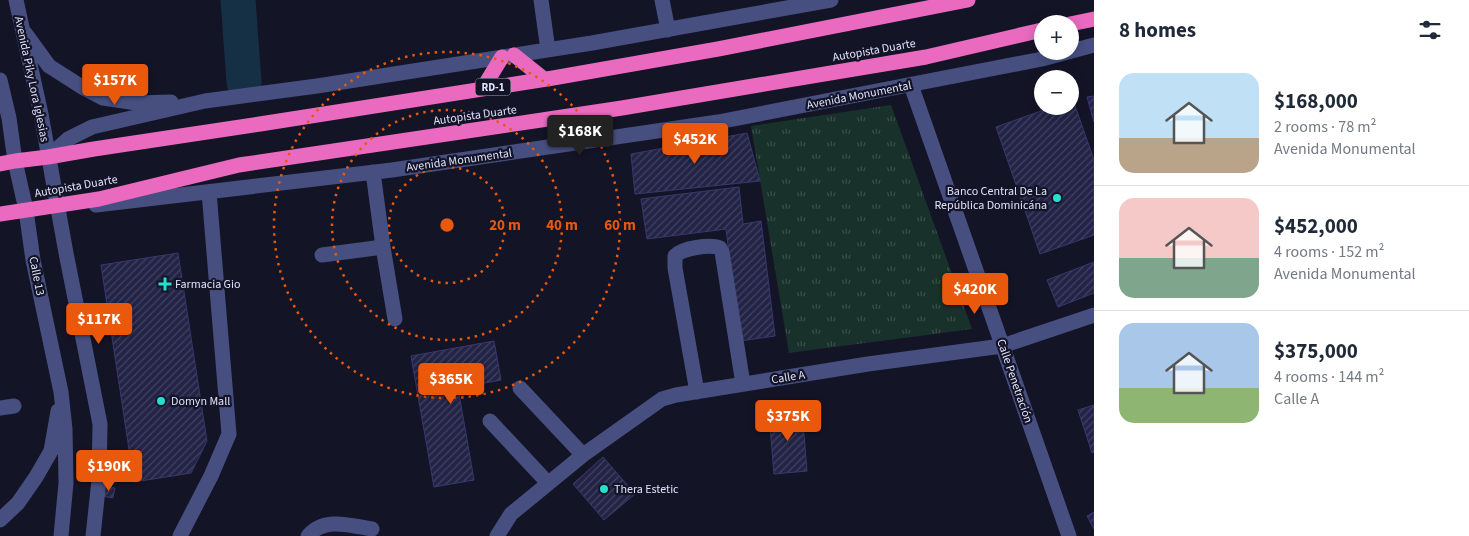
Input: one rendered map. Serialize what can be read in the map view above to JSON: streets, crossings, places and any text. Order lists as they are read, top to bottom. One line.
{"streets":{"highway":["Autopista Duarte","RD-1"],"street":["Avenida Piky Lora Iglesias","Avenida Monumental","Calle 13","Calle A","Calle Penetración"]},"crossings":[["Autopista Duarte","Avenida Piky Lora Iglesias"],["Autopista Duarte","Avenida Monumental"],["Autopista Duarte","Calle 13"],["Avenida Piky Lora Iglesias","Avenida Monumental"],["Avenida Monumental","Calle Penetración"],["Calle A","Calle Penetración"]],"places":{"other":["Banco Central De La República Dominicána","Domyn Mall","Thera Estetic"],"health":["Farmacia Gio"]},"page":{"heading":"8 homes","map_buttons":["+","−"],"list":[{"name":"$168,000","note":"2 rooms · 78 m² · Avenida Monumental"},{"name":"$452,000","note":"4 rooms · 152 m² · Avenida Monumental"},{"name":"$375,000","note":"4 rooms · 144 m² · Calle A"}],"price":["$157K","$168K","$452K","$420K","$117K","$365K","$375K","$190K"]},"rings":["20 m","40 m","60 m"]}
